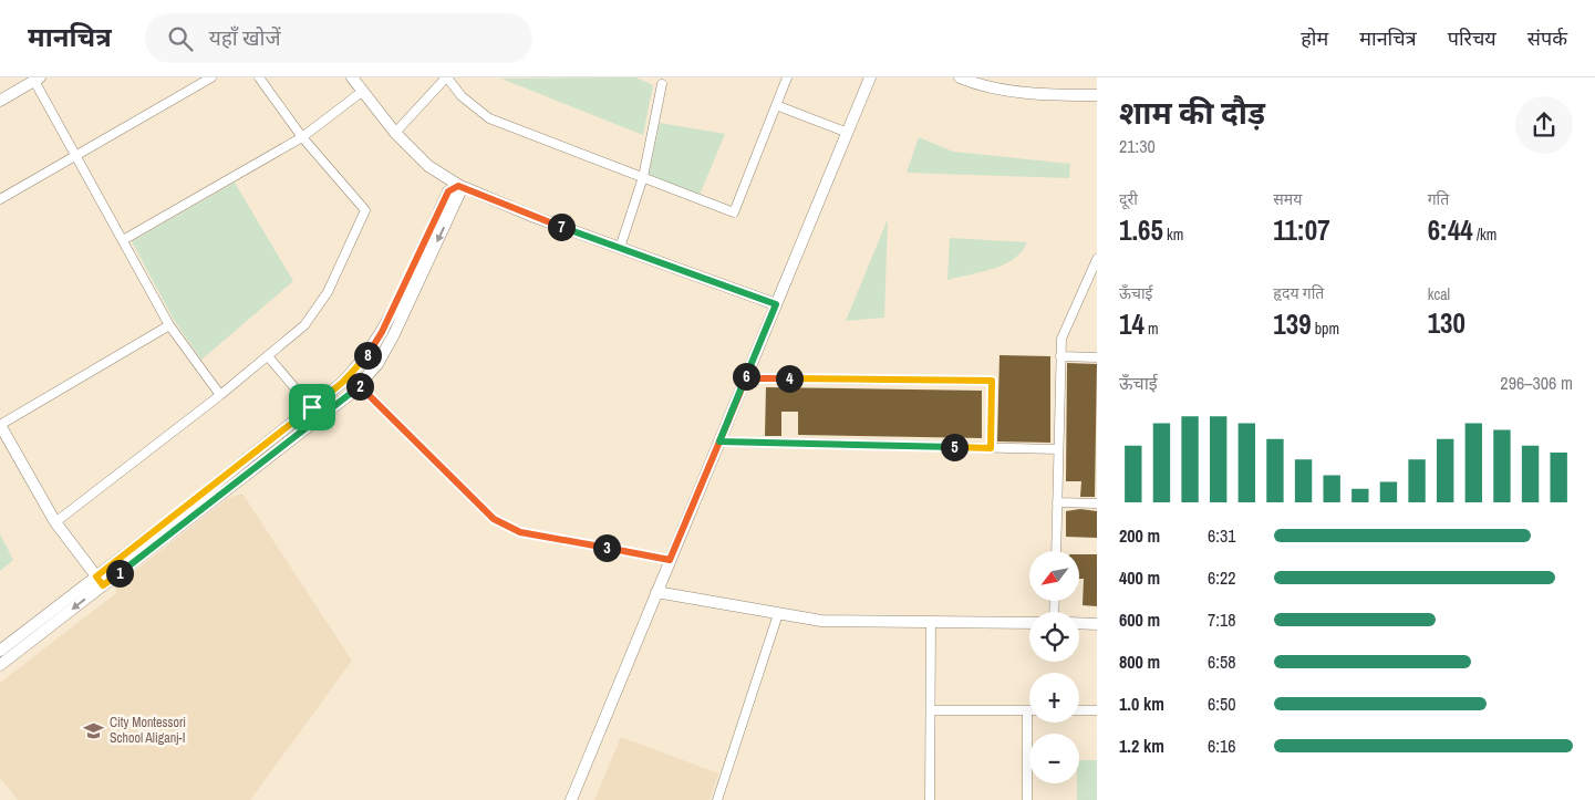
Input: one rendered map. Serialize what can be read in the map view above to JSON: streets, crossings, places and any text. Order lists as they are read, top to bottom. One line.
{"places":{"school or university":["City Montessori School Aliganj-I"]},"north":"bottom left","page":{"header":"मानचित्र","search":"यहाँ खोजें","nav":["होम","मानचित्र","परिचय","संपर्क"],"heading":["शाम की दौड़","21:30"],"stats":[["दूरी","1.65 km"],["समय","11:07"],["गति","6:44 /km"],["ऊँचाई","14 m"],["हृदय गति","139 bpm"],["kcal","130"]],"pins":["7","8","6","4","2","5","3","1"],"chart":["ऊँचाई","296–306 m"],"list":[{"name":"200 m","note":"6:31"},{"name":"400 m","note":"6:22"},{"name":"600 m","note":"7:18"},{"name":"800 m","note":"6:58"},{"name":"1.0 km","note":"6:50"},{"name":"1.2 km","note":"6:16"}],"map_buttons":["+","−"]}}
